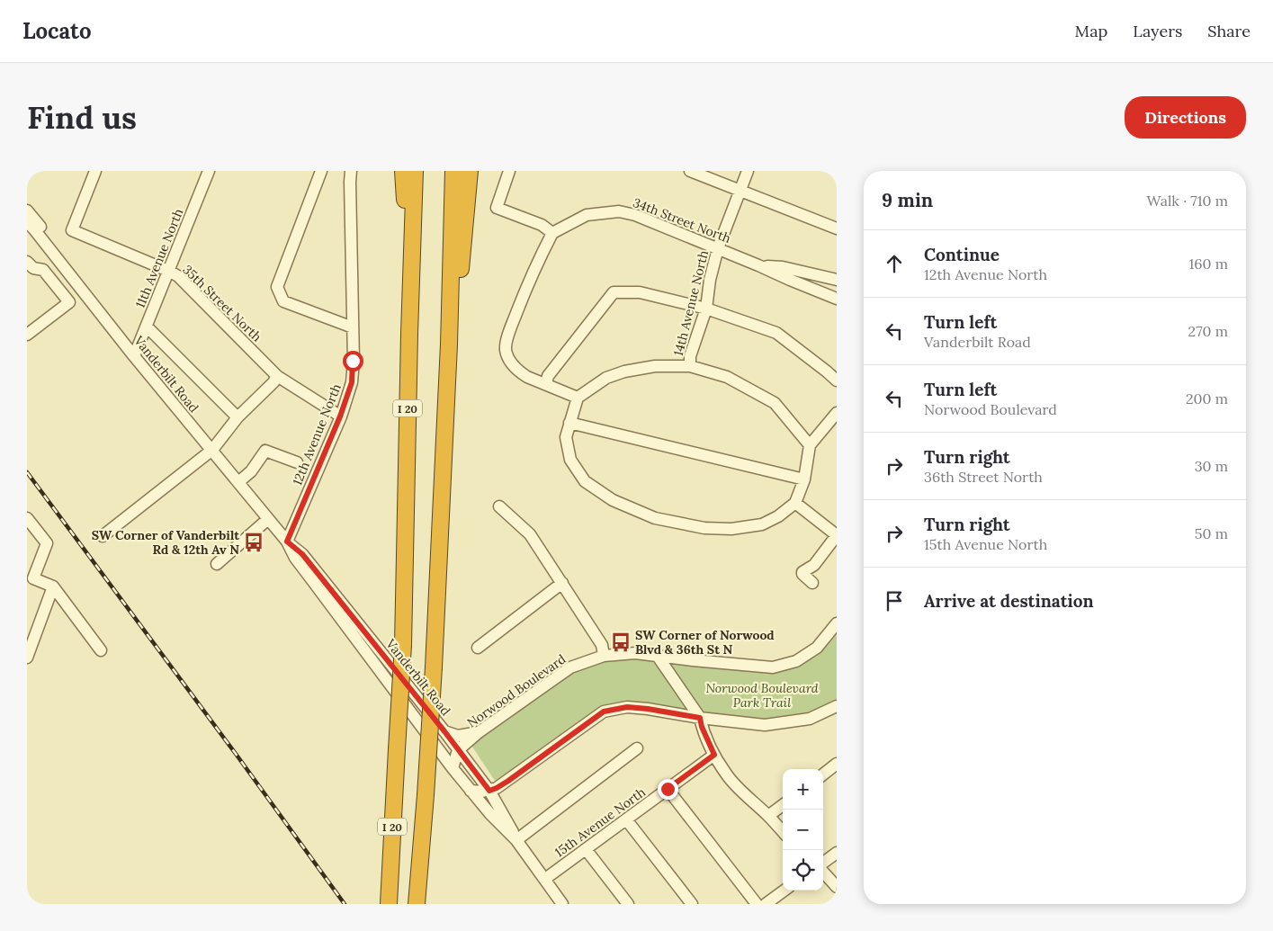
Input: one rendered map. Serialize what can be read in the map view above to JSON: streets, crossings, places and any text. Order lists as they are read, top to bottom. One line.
{"streets":{"highway":["I 20"],"street":["34th Street North","11th Avenue North","35th Street North","14th Avenue North","Vanderbilt Road","12th Avenue North","Norwood Boulevard","15th Avenue North"]},"crossings":[["34th Street North","14th Avenue North"],["11th Avenue North","35th Street North"],["11th Avenue North","Vanderbilt Road"],["35th Street North","12th Avenue North"],["Vanderbilt Road","12th Avenue North"],["Vanderbilt Road","Norwood Boulevard"],["Vanderbilt Road","15th Avenue North"]],"parks":["Norwood Boulevard Park Trail"],"places":{"bus stop":["SW Corner of Vanderbilt Rd & 12th Av N","SW Corner of Norwood Blvd & 36th St N"]},"page":{"header":"Locato","nav":["Map","Layers","Share"],"buttons":"Directions","title":"Find us","heading":["9 min","Walk · 710 m"],"list":[["Continue","12th Avenue North","160 m"],["Turn left","Vanderbilt Road","270 m"],["Turn left","Norwood Boulevard","200 m"],["Turn right","36th Street North","30 m"],["Turn right","15th Avenue North","50 m"],"Arrive at destination"],"map_buttons":["+","−"]}}
